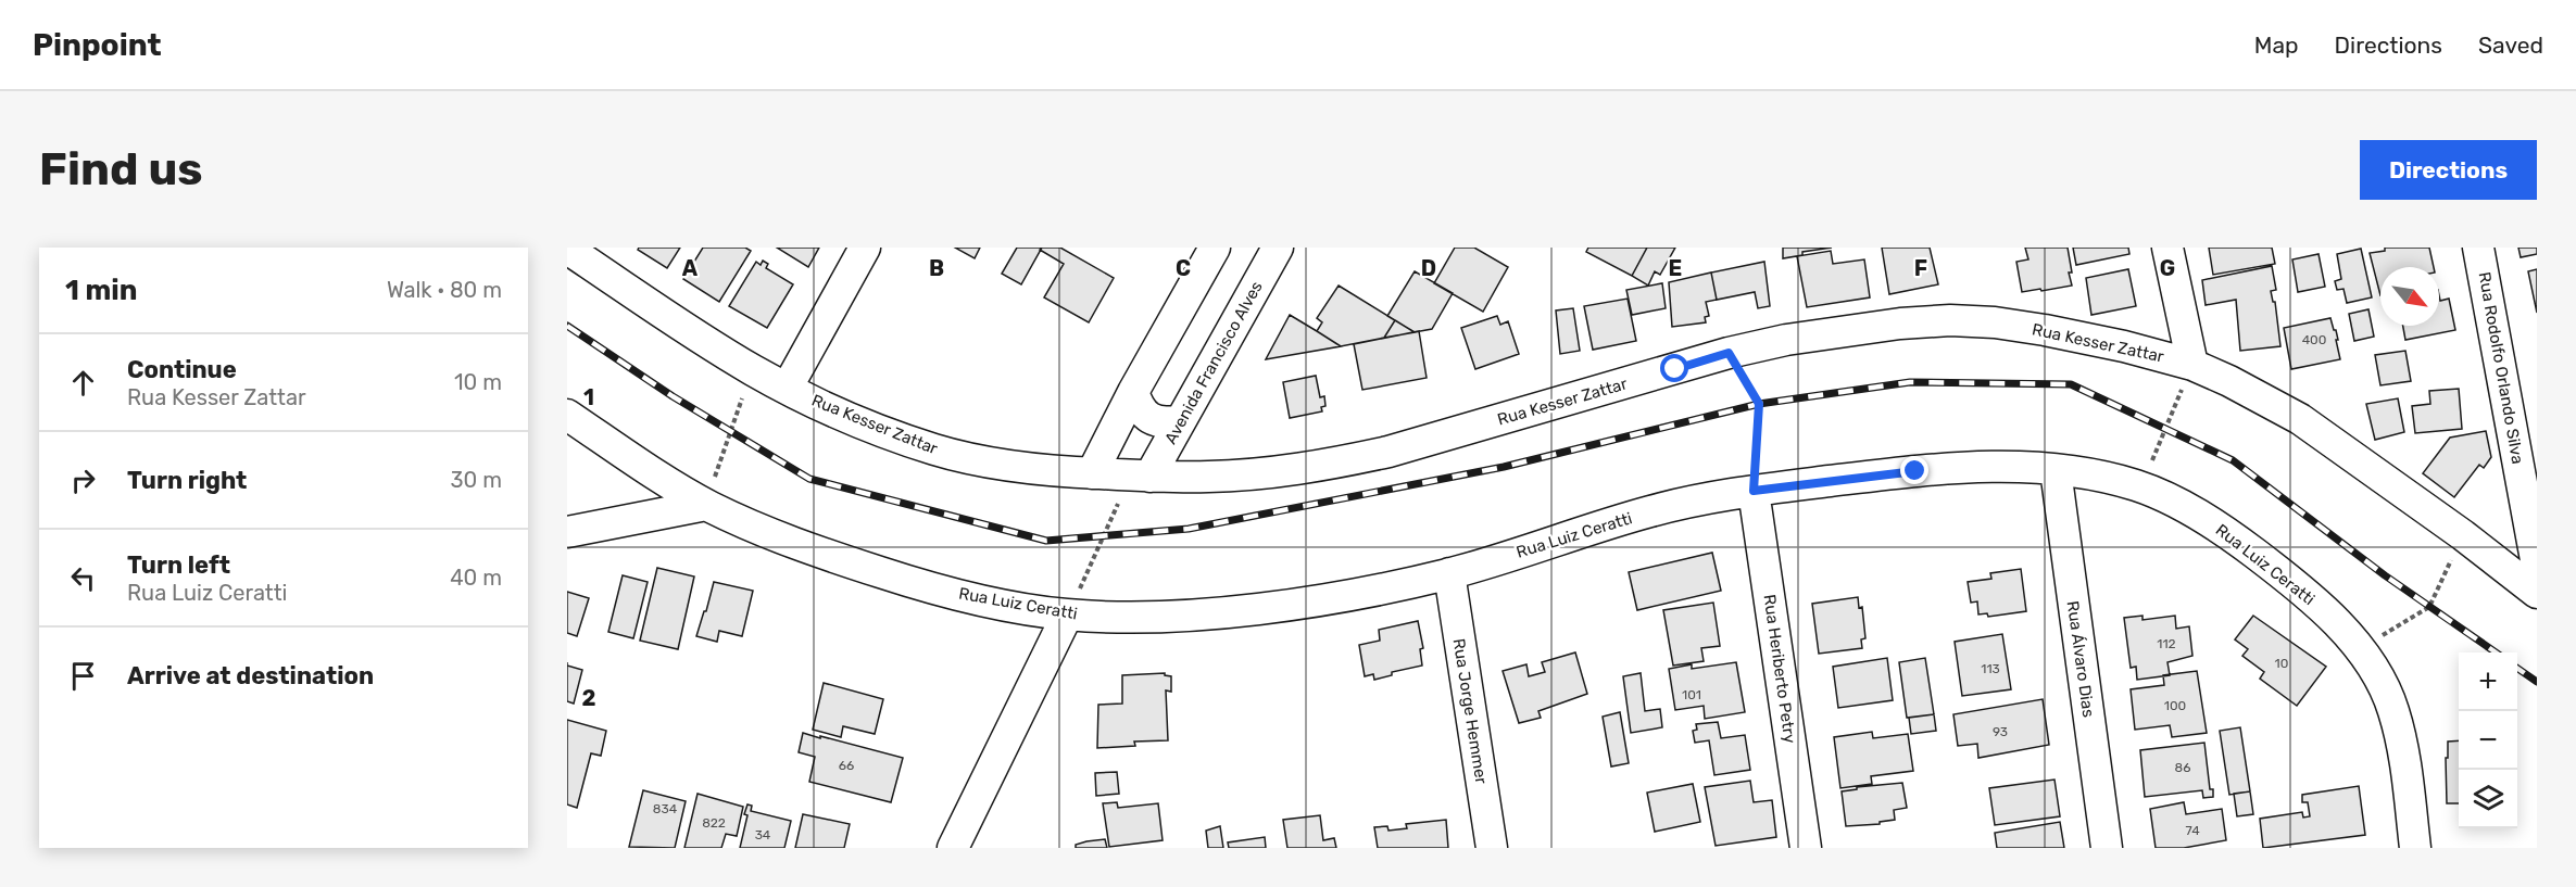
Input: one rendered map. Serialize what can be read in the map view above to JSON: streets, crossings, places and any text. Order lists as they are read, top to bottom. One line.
{"streets":{"street":["Rua Kesser Zattar","Avenida Francisco Alves","Rua Rodolfo Orlando Silva","Rua Luiz Ceratti","Rua Álvaro Dias","Rua Heriberto Petry","Rua Jorge Hemmer"]},"crossings":[["Rua Kesser Zattar","Avenida Francisco Alves"],["Rua Luiz Ceratti","Rua Álvaro Dias"],["Rua Luiz Ceratti","Rua Heriberto Petry"],["Rua Luiz Ceratti","Rua Jorge Hemmer"]],"house_numbers":["400","112","10","113","101","100","93","66","86","834","822","74","34"],"north":"bottom right","page":{"header":"Pinpoint","nav":["Map","Directions","Saved"],"buttons":"Directions","title":"Find us","heading":["1 min","Walk · 80 m"],"list":[["Continue","Rua Kesser Zattar","10 m"],["Turn right","30 m"],["Turn left","Rua Luiz Ceratti","40 m"],"Arrive at destination"],"map_buttons":["+","−"]},"grid":{"columns":["A","B","C","D","E","F","G"],"rows":["1","2"]}}
